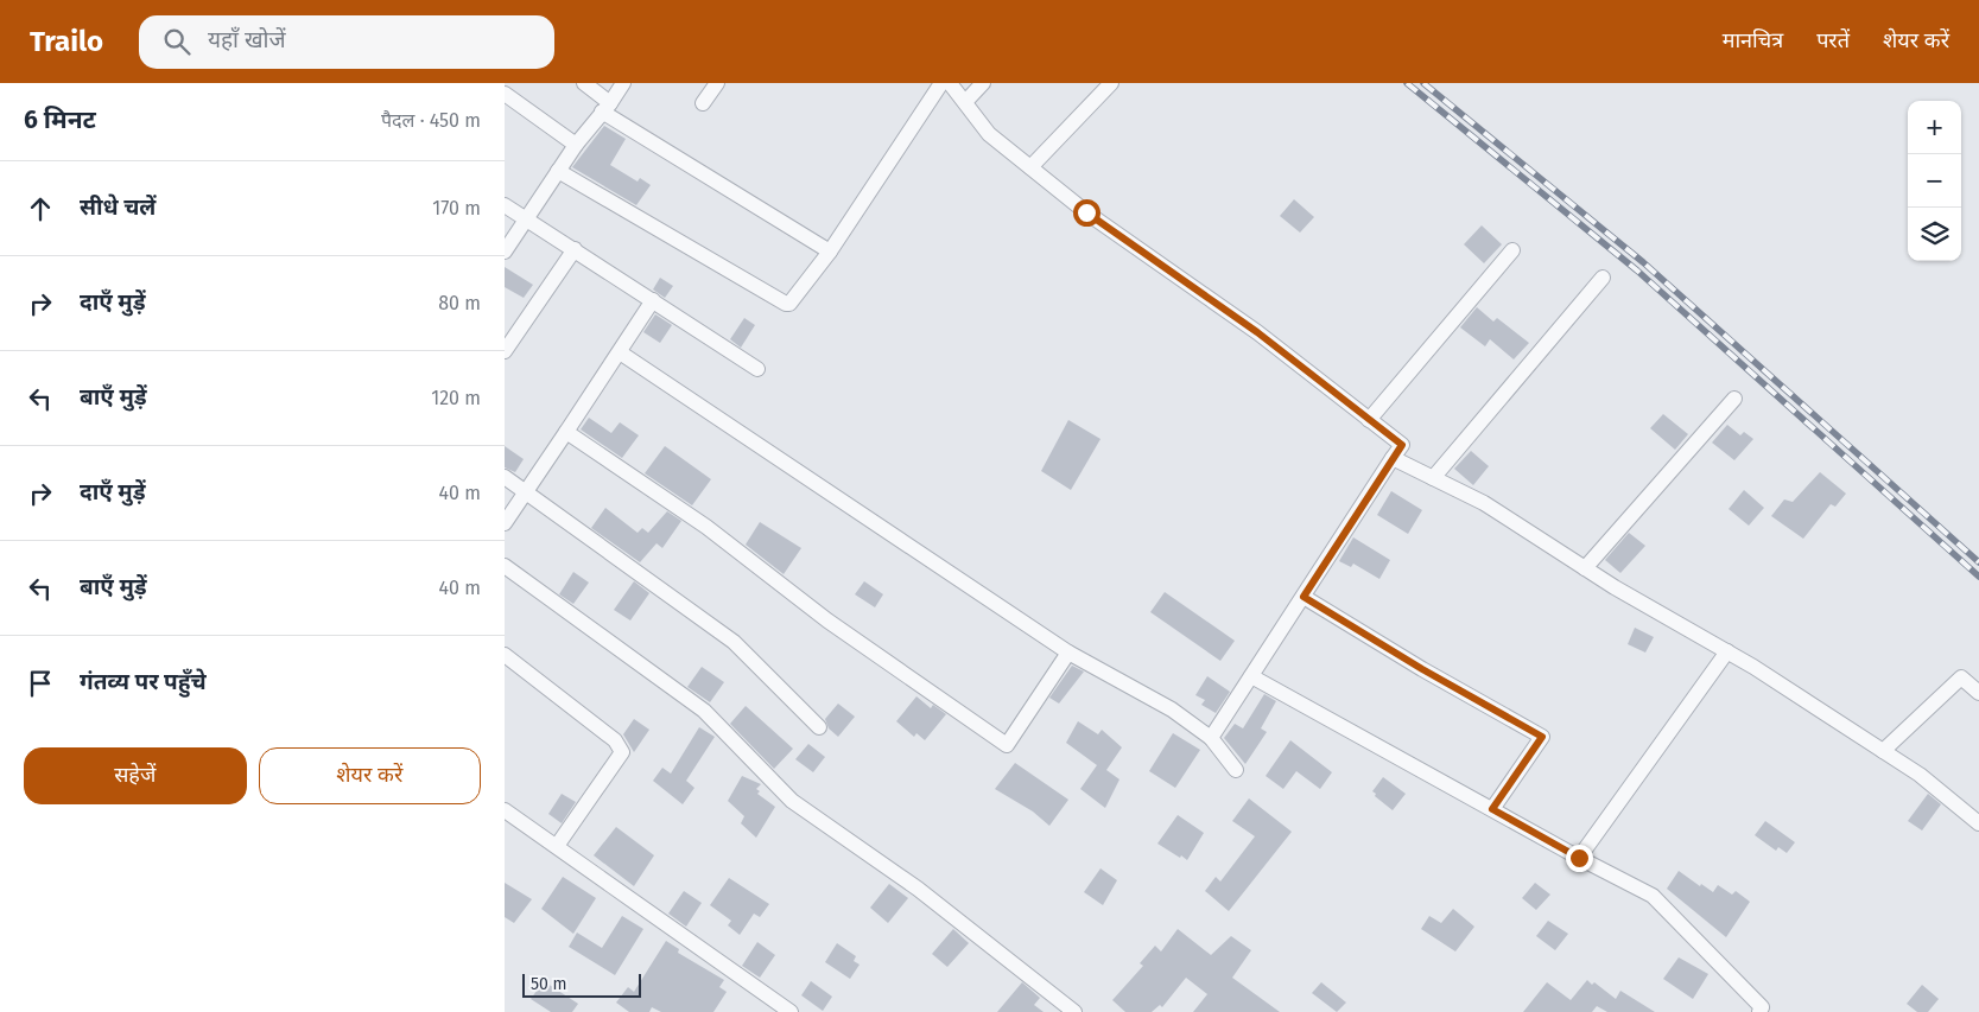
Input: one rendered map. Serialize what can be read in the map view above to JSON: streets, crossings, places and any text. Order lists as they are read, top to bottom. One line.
{"scale_bar":"50 m","page":{"header":"Trailo","search":"यहाँ खोजें","nav":["मानचित्र","परतें","शेयर करें"],"heading":["6 मिनट","पैदल · 450 m"],"map_buttons":["+","−"],"list":[["सीधे चलें","170 m"],["दाएँ मुड़ें","80 m"],["बाएँ मुड़ें","120 m"],["दाएँ मुड़ें","40 m"],["बाएँ मुड़ें","40 m"],"गंतव्य पर पहुँचे"],"buttons":["सहेजें","शेयर करें"],"scale":"50 m"}}
